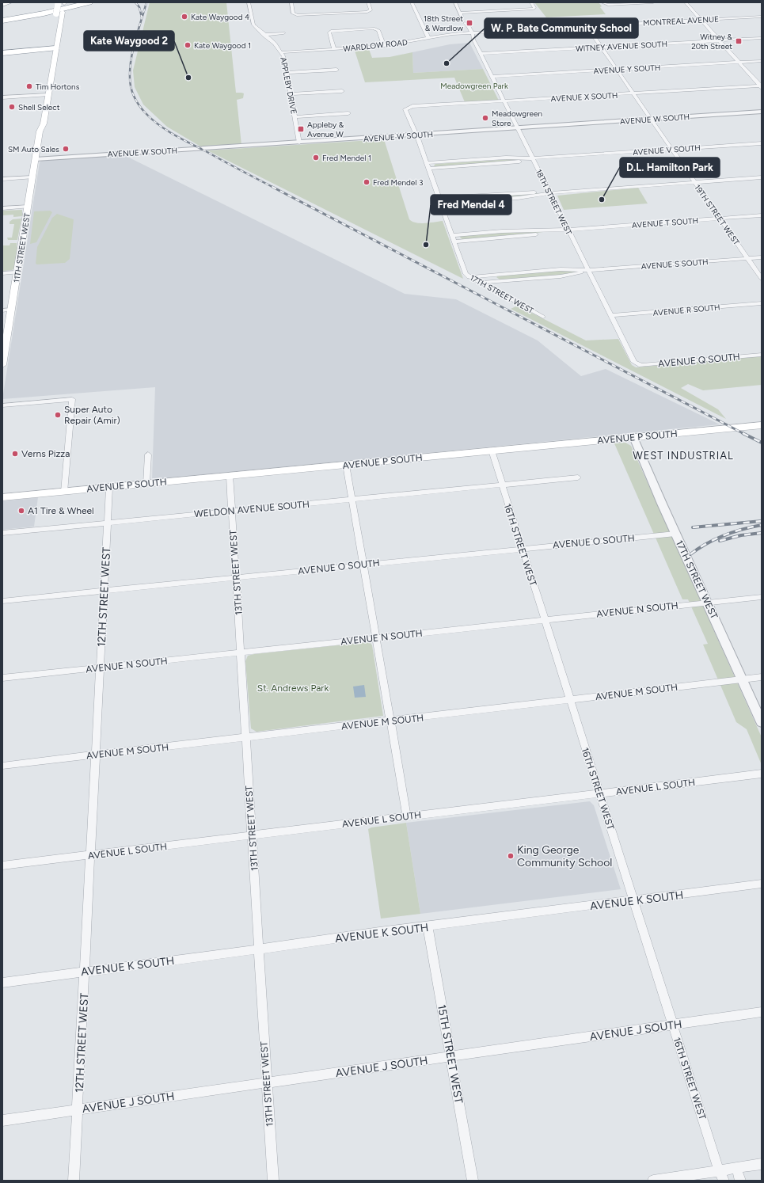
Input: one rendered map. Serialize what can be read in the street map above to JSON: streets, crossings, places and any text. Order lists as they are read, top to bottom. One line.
{"streets":{"main road":["11TH STREET WEST","AVENUE P SOUTH"],"street":["MONTREAL AVENUE","WARDLOW ROAD","WITNEY AVENUE SOUTH","AVENUE Y SOUTH","APPLEBY DRIVE","AVENUE X SOUTH","AVENUE W SOUTH","AVENUE V SOUTH","18TH STREET WEST","19TH STREET WEST","AVENUE T SOUTH","AVENUE S SOUTH","17TH STREET WEST","AVENUE R SOUTH","AVENUE Q SOUTH","WELDON AVENUE SOUTH","AVENUE O SOUTH","16TH STREET WEST","13TH STREET WEST","12TH STREET WEST","AVENUE N SOUTH","AVENUE M SOUTH","AVENUE L SOUTH","AVENUE K SOUTH","AVENUE J SOUTH","15TH STREET WEST"]},"crossings":[["MONTREAL AVENUE","WARDLOW ROAD"],["MONTREAL AVENUE","18TH STREET WEST"],["MONTREAL AVENUE","19TH STREET WEST"],["WARDLOW ROAD","APPLEBY DRIVE"],["WARDLOW ROAD","18TH STREET WEST"],["WITNEY AVENUE SOUTH","18TH STREET WEST"],["WITNEY AVENUE SOUTH","19TH STREET WEST"],["AVENUE Y SOUTH","18TH STREET WEST"],["AVENUE Y SOUTH","19TH STREET WEST"],["APPLEBY DRIVE","AVENUE W SOUTH"],["AVENUE X SOUTH","18TH STREET WEST"],["AVENUE X SOUTH","19TH STREET WEST"],["AVENUE X SOUTH","17TH STREET WEST"],["AVENUE W SOUTH","18TH STREET WEST"],["AVENUE W SOUTH","19TH STREET WEST"],["AVENUE W SOUTH","11TH STREET WEST"],["AVENUE W SOUTH","17TH STREET WEST"],["AVENUE V SOUTH","18TH STREET WEST"],["AVENUE V SOUTH","19TH STREET WEST"],["AVENUE V SOUTH","17TH STREET WEST"],["18TH STREET WEST","AVENUE T SOUTH"],["18TH STREET WEST","AVENUE S SOUTH"],["18TH STREET WEST","AVENUE R SOUTH"],["18TH STREET WEST","AVENUE Q SOUTH"],["19TH STREET WEST","AVENUE T SOUTH"],["19TH STREET WEST","AVENUE S SOUTH"],["AVENUE T SOUTH","17TH STREET WEST"],["AVENUE S SOUTH","17TH STREET WEST"],["17TH STREET WEST","AVENUE P SOUTH"],["17TH STREET WEST","AVENUE O SOUTH"],["17TH STREET WEST","AVENUE N SOUTH"],["17TH STREET WEST","AVENUE M SOUTH"],["AVENUE P SOUTH","16TH STREET WEST"],["AVENUE P SOUTH","13TH STREET WEST"],["AVENUE P SOUTH","12TH STREET WEST"],["WELDON AVENUE SOUTH","16TH STREET WEST"],["WELDON AVENUE SOUTH","13TH STREET WEST"],["WELDON AVENUE SOUTH","12TH STREET WEST"],["AVENUE O SOUTH","16TH STREET WEST"],["AVENUE O SOUTH","13TH STREET WEST"],["AVENUE O SOUTH","12TH STREET WEST"],["16TH STREET WEST","AVENUE N SOUTH"],["16TH STREET WEST","AVENUE M SOUTH"],["16TH STREET WEST","AVENUE L SOUTH"],["16TH STREET WEST","AVENUE K SOUTH"],["16TH STREET WEST","AVENUE J SOUTH"],["13TH STREET WEST","AVENUE N SOUTH"],["13TH STREET WEST","AVENUE M SOUTH"],["13TH STREET WEST","AVENUE L SOUTH"],["13TH STREET WEST","AVENUE K SOUTH"],["13TH STREET WEST","AVENUE J SOUTH"],["12TH STREET WEST","AVENUE N SOUTH"],["12TH STREET WEST","AVENUE M SOUTH"],["12TH STREET WEST","AVENUE L SOUTH"],["12TH STREET WEST","AVENUE K SOUTH"],["12TH STREET WEST","AVENUE J SOUTH"],["AVENUE K SOUTH","15TH STREET WEST"],["AVENUE J SOUTH","15TH STREET WEST"]],"districts":["WEST INDUSTRIAL"],"parks":["Meadowgreen Park","St. Andrews Park"],"places":{"other":["Kate Waygood 4","Kate Waygood 1","W. P. Bate Community School","Kate Waygood 2","Tim Hortons","Shell Select","Meadowgreen Store","SM Auto Sales","Fred Mendel 1","Fred Mendel 3","D.L. Hamilton Park","Fred Mendel 4","Super Auto Repair (Amir)","Verns Pizza","A1 Tire & Wheel","King George Community School"],"transit":["18th Street & Wardlow","Witney & 20th Street","Appleby & Avenue W"]}}
